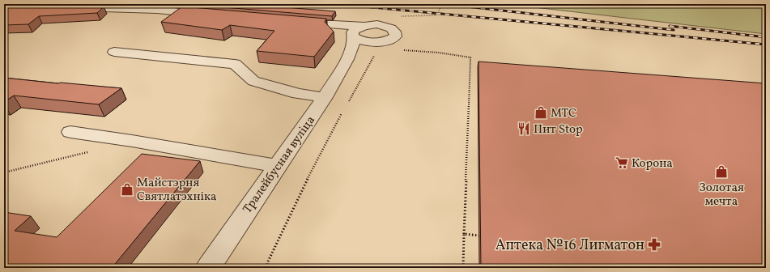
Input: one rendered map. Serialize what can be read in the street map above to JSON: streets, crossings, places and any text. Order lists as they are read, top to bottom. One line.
{"streets":{"street":["Тралейбусная вуліца"]},"places":{"shop":["МТС","Золотая мечта","Майстэрня Святлатэхніка"],"restaurant":["Пит Stop"],"supermarket":["Корона"],"pharmacy":["Аптека №16 Лигматон"]}}
